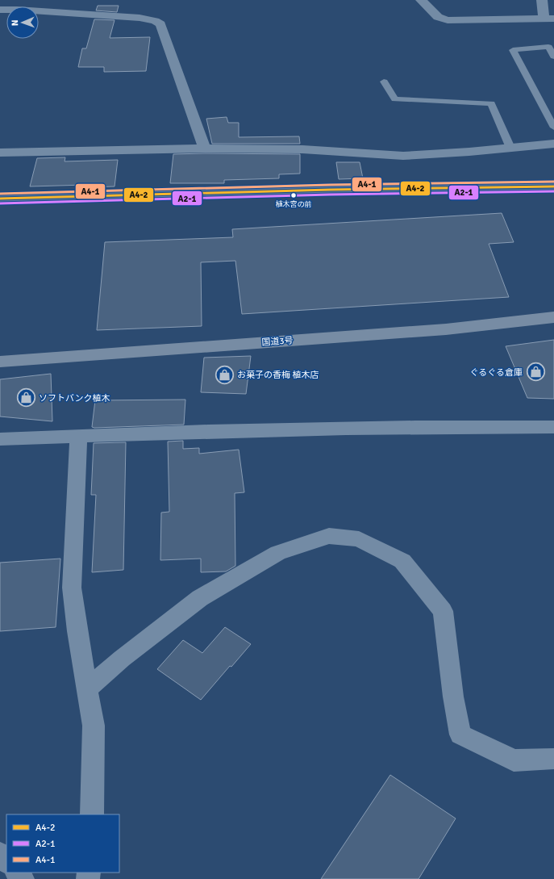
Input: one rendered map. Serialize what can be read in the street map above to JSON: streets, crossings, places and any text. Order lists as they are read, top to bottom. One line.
{"streets":{"highway":["国道3号"]},"places":{"other":["植木宮の前"],"shop":["ぐるぐる倉庫","お菓子の香梅 植木店","ソフトバンク植木"]},"lines":["transit line A4-1","transit line A4-2","transit line A2-1"],"legend":["A4-2","A2-1","A4-1"],"north":"left"}
